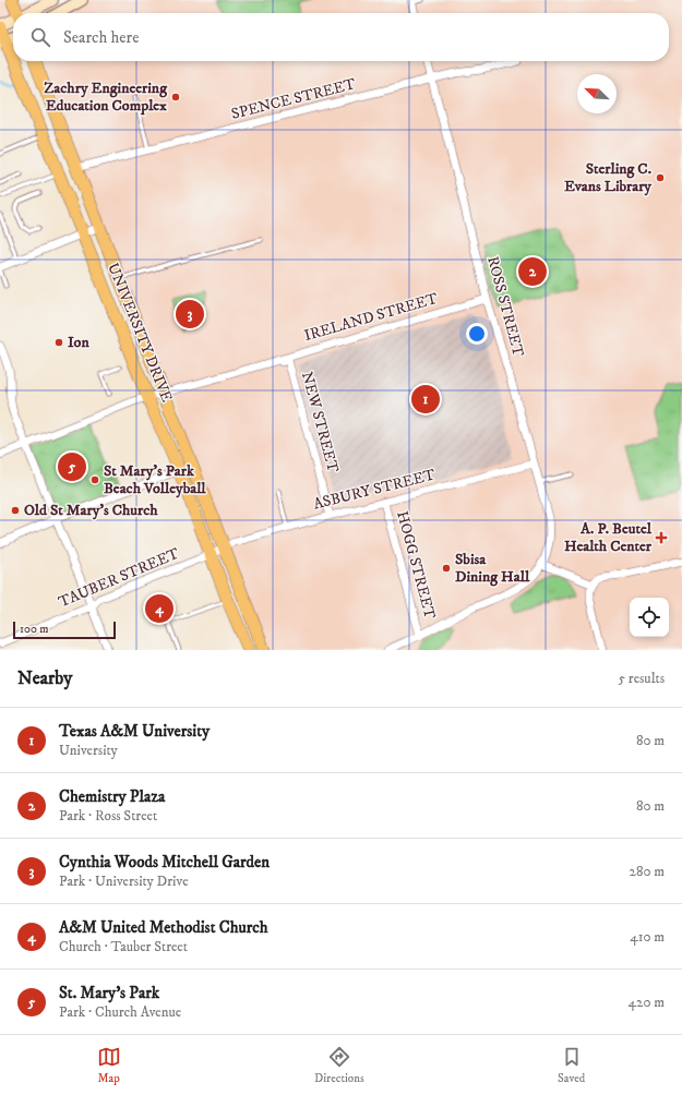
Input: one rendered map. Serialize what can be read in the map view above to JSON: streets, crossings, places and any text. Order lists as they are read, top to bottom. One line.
{"streets":{"main road":["UNIVERSITY DRIVE"],"street":["SPENCE STREET","ROSS STREET","IRELAND STREET","NEW STREET","ASBURY STREET","HOGG STREET","TAUBER STREET"]},"crossings":[["SPENCE STREET","ROSS STREET"],["SPENCE STREET","UNIVERSITY DRIVE"],["ROSS STREET","IRELAND STREET"],["ROSS STREET","ASBURY STREET"],["IRELAND STREET","UNIVERSITY DRIVE"],["IRELAND STREET","NEW STREET"],["UNIVERSITY DRIVE","ASBURY STREET"],["UNIVERSITY DRIVE","TAUBER STREET"],["NEW STREET","ASBURY STREET"],["ASBURY STREET","HOGG STREET"],["ASBURY STREET","TAUBER STREET"]],"places":{"other":["Zachry Engineering Education Complex","Sterling C. Evans Library","Ion","St Mary's Park Beach Volleyball","Old St Mary's Church","Sbisa Dining Hall"],"health":["A. P. Beutel Health Center"]},"scale_bar":"100 m","north":"top left","page":{"search":"Search here","pins":["2","3","1","5","4"],"scale":"100 m","heading":["Nearby","5 results"],"list":[{"mark":"1","name":"Texas A&M University","note":"University","value":"80 m"},{"mark":"2","name":"Chemistry Plaza","note":"Park · Ross Street","value":"80 m"},{"mark":"3","name":"Cynthia Woods Mitchell Garden","note":"Park · University Drive","value":"280 m"},{"mark":"4","name":"A&M United Methodist Church","note":"Church · Tauber Street","value":"410 m"},{"mark":"5","name":"St. Mary's Park","note":"Park · Church Avenue","value":"420 m"}],"nav":["Map","Directions","Saved"]}}
